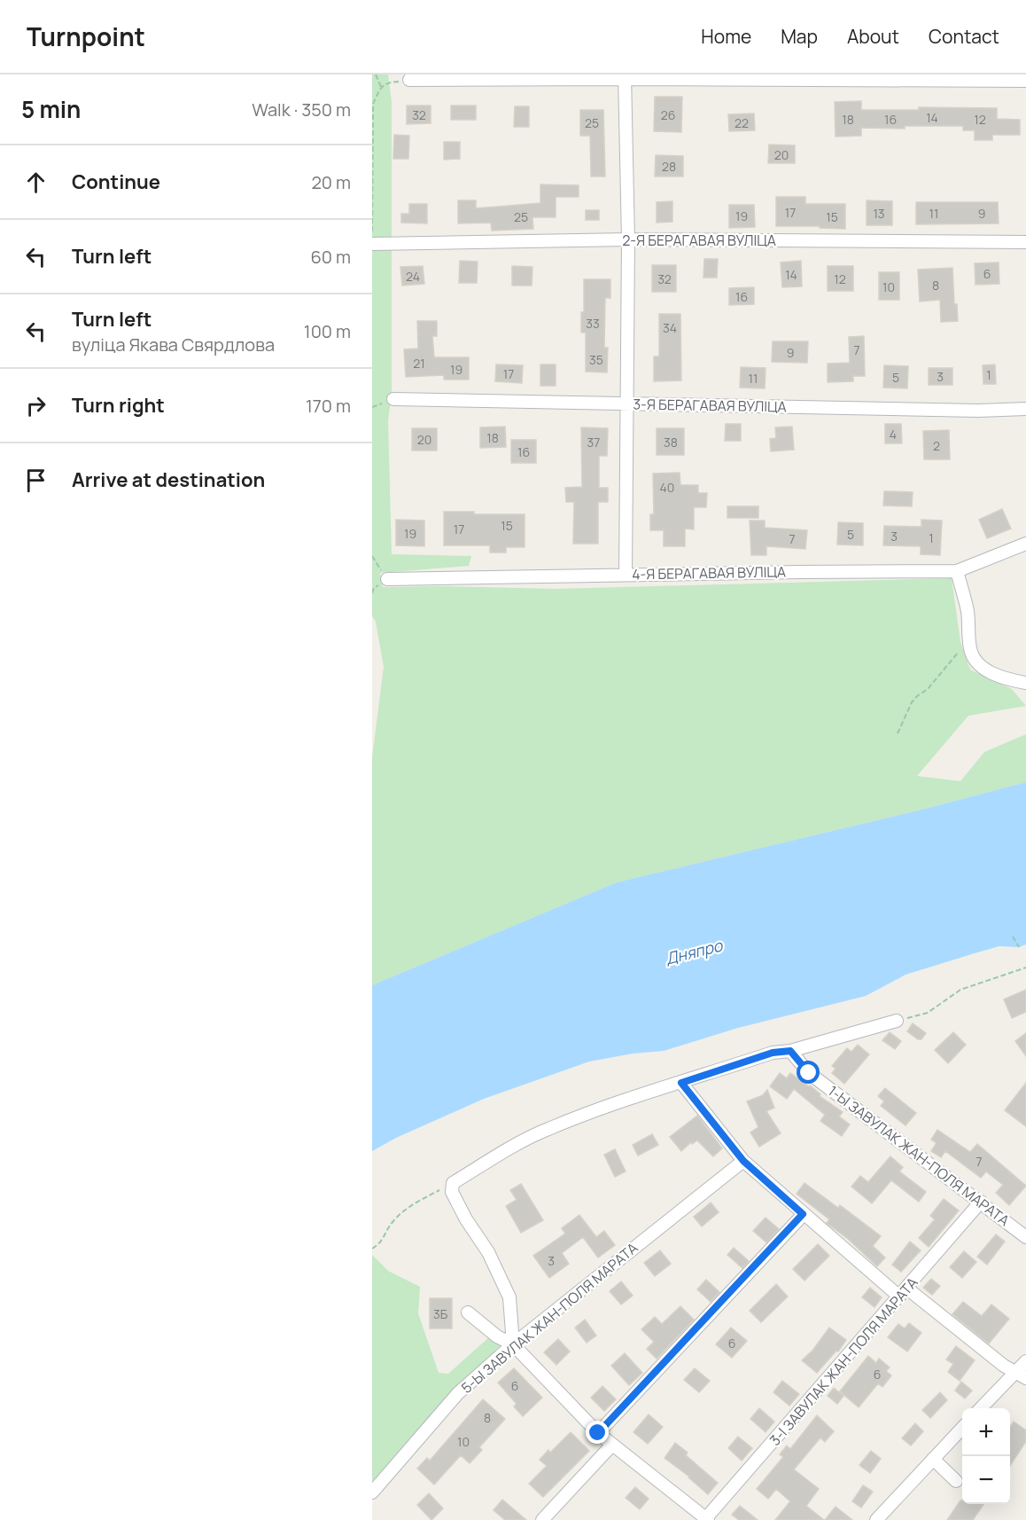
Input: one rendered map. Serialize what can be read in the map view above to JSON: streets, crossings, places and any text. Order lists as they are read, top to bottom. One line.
{"streets":{"street":["2-Я БЕРАГАВАЯ ВУЛІЦА","3-Я БЕРАГАВАЯ ВУЛІЦА","4-Я БЕРАГАВАЯ ВУЛІЦА","1-Ы ЗАВУЛАК ЖАН-ПОЛЯ МАРАТА","5-Ы ЗАВУЛАК ЖАН-ПОЛЯ МАРАТА","3-І ЗАВУЛАК ЖАН-ПОЛЯ МАРАТА"]},"crossings":[["1-Ы ЗАВУЛАК ЖАН-ПОЛЯ МАРАТА","3-І ЗАВУЛАК ЖАН-ПОЛЯ МАРАТА"]],"water":["Дняпро"],"house_numbers":["32","26","14","18","16","12","25","22","20","28","17","13","11","9","19","25","15","6","14","24","32","12","8","10","16","33","34","7","9","35","21","19","17","1","3","5","11","4","18","20","37","38","2","16","40","15","17","19","5","3","1","7","7","3","3Б","6","6","6","8","10"],"page":{"header":"Turnpoint","nav":["Home","Map","About","Contact"],"heading":["5 min","Walk · 350 m"],"list":[["Continue","20 m"],["Turn left","60 m"],["Turn left","вуліца Якава Свярдлова","100 m"],["Turn right","170 m"],"Arrive at destination"],"map_buttons":["+","−"]}}
